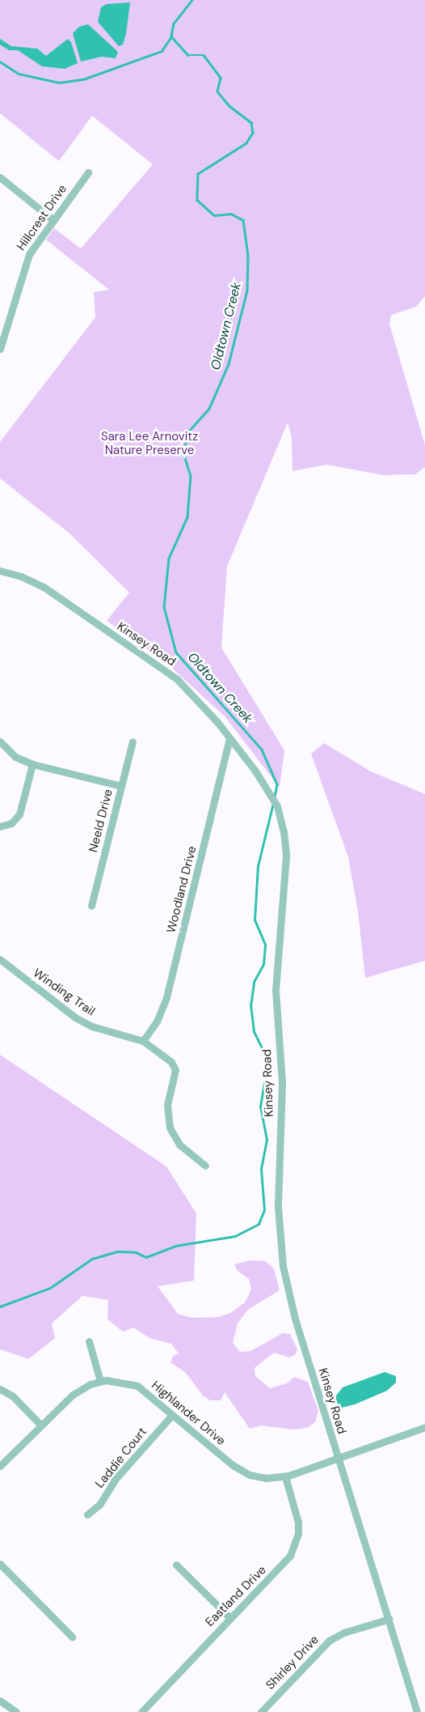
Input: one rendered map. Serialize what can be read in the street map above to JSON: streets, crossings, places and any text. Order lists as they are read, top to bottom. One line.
{"streets":{"street":["Hillcrest Drive","Kinsey Road","Neeld Drive","Woodland Drive","Winding Trail","Highlander Drive","Laddie Court","Eastland Drive","Shirley Drive"]},"crossings":[["Kinsey Road","Woodland Drive"],["Kinsey Road","Highlander Drive"],["Kinsey Road","Shirley Drive"],["Woodland Drive","Winding Trail"],["Highlander Drive","Laddie Court"],["Highlander Drive","Eastland Drive"]],"water":["Oldtown Creek"],"parks":["Sara Lee Arnovitz Nature Preserve"]}
